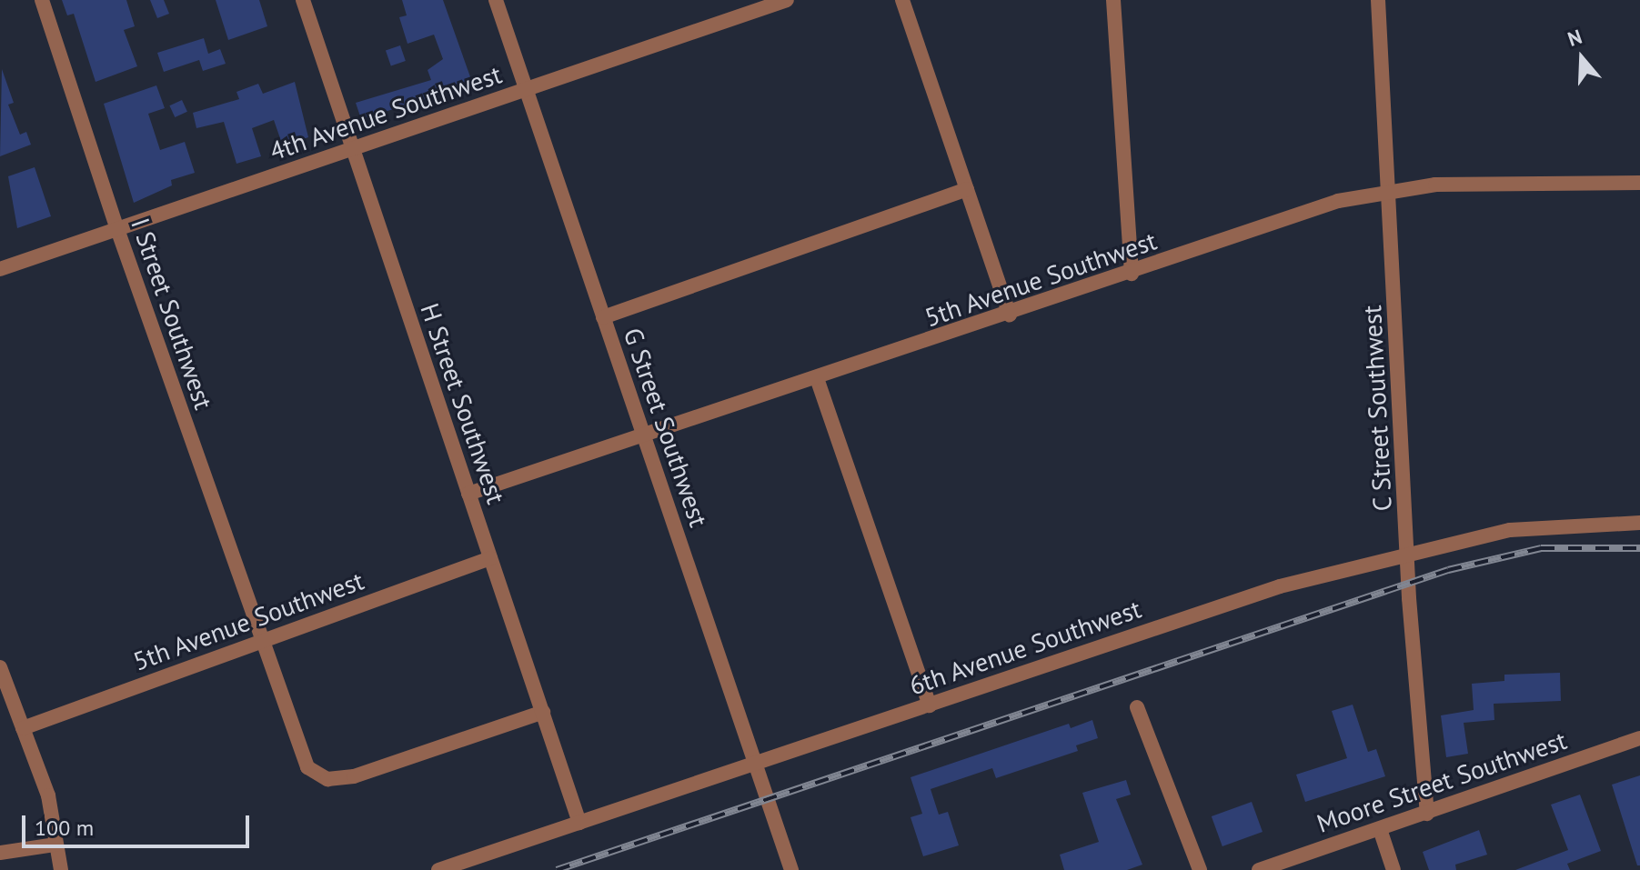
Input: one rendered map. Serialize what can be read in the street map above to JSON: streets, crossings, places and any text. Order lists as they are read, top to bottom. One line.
{"streets":{"street":["4th Avenue Southwest","5th Avenue Southwest","I Street Southwest","H Street Southwest","C Street Southwest","G Street Southwest","6th Avenue Southwest","Moore Street Southwest"]},"crossings":[["4th Avenue Southwest","I Street Southwest"],["4th Avenue Southwest","H Street Southwest"],["4th Avenue Southwest","G Street Southwest"],["5th Avenue Southwest","I Street Southwest"],["5th Avenue Southwest","H Street Southwest"],["5th Avenue Southwest","C Street Southwest"],["5th Avenue Southwest","G Street Southwest"],["I Street Southwest","H Street Southwest"],["H Street Southwest","6th Avenue Southwest"],["C Street Southwest","6th Avenue Southwest"],["C Street Southwest","Moore Street Southwest"],["G Street Southwest","6th Avenue Southwest"]],"scale_bar":"100 m","north":"top"}
